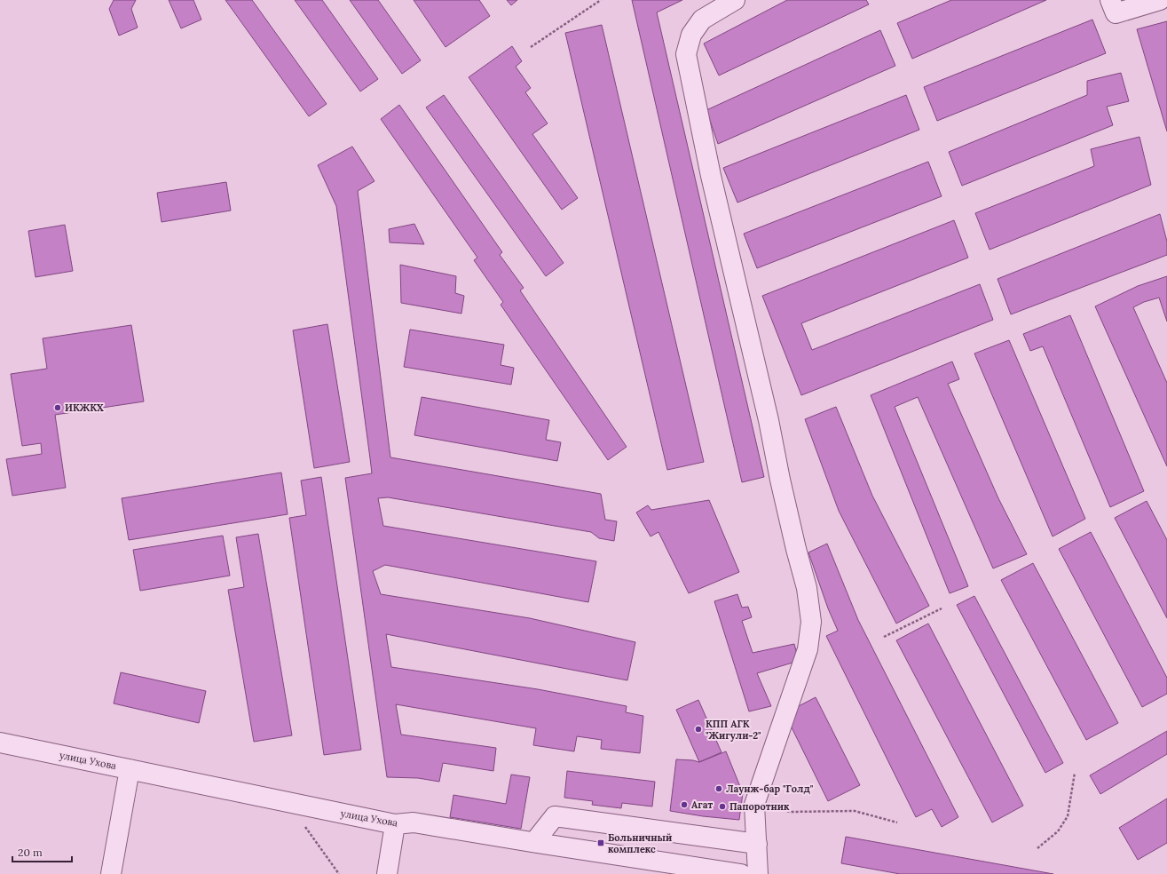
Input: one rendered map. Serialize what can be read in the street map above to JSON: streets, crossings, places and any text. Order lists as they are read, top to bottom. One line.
{"streets":{"street":["улица Ухова"]},"places":{"other":["ИКЖКХ","КПП АГК \"Жигули-2\"","Лаунж-бар \"Голд\"","Агат","Папоротник"],"transit":["Больничный комплекс"]},"scale_bar":"20 m"}
